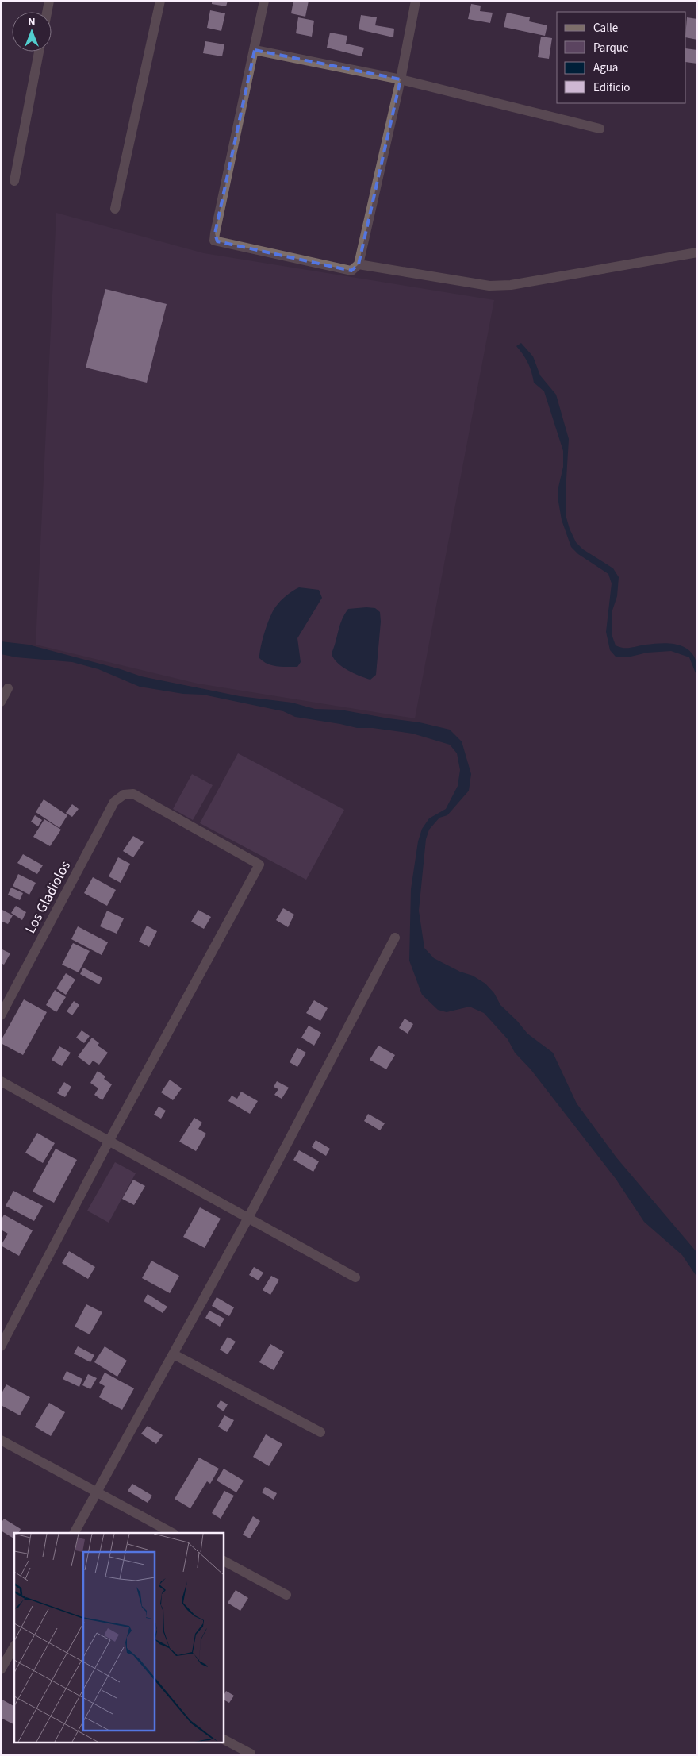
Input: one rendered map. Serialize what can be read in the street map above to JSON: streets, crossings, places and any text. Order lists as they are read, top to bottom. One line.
{"streets":{"street":["Los Gladiolos"]},"legend":["Calle","Parque","Agua","Edificio"],"north":"top"}
